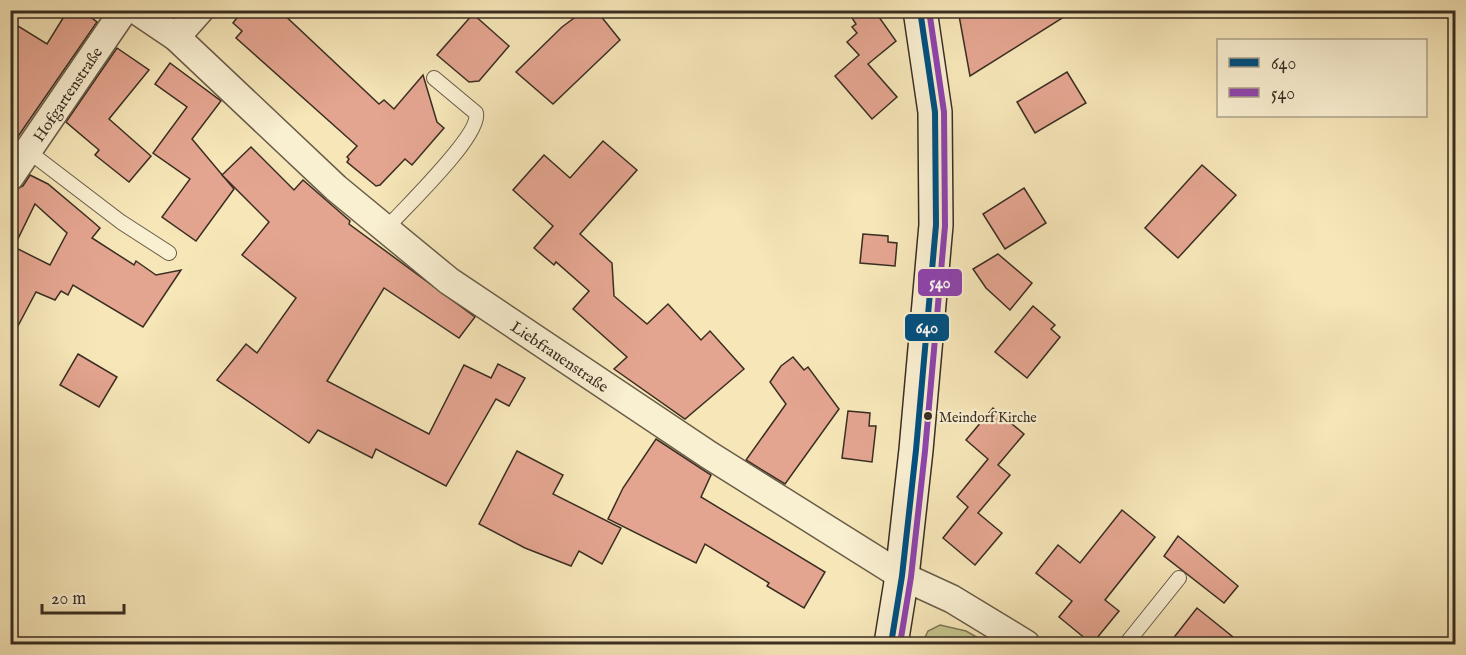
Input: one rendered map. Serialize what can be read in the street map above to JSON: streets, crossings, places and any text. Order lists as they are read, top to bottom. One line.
{"streets":{"street":["Hofgartenstraße","Liebfrauenstraße"]},"places":["Meindorf Kirche"],"lines":["transit line 640","transit line 540"],"legend":["640","540"],"scale_bar":"20 m"}
